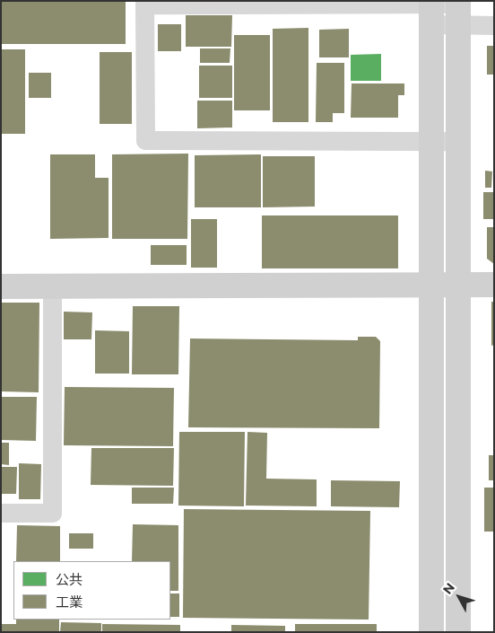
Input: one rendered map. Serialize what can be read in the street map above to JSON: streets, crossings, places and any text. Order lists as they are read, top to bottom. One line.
{"legend":["公共","工業"],"north":"top left"}
